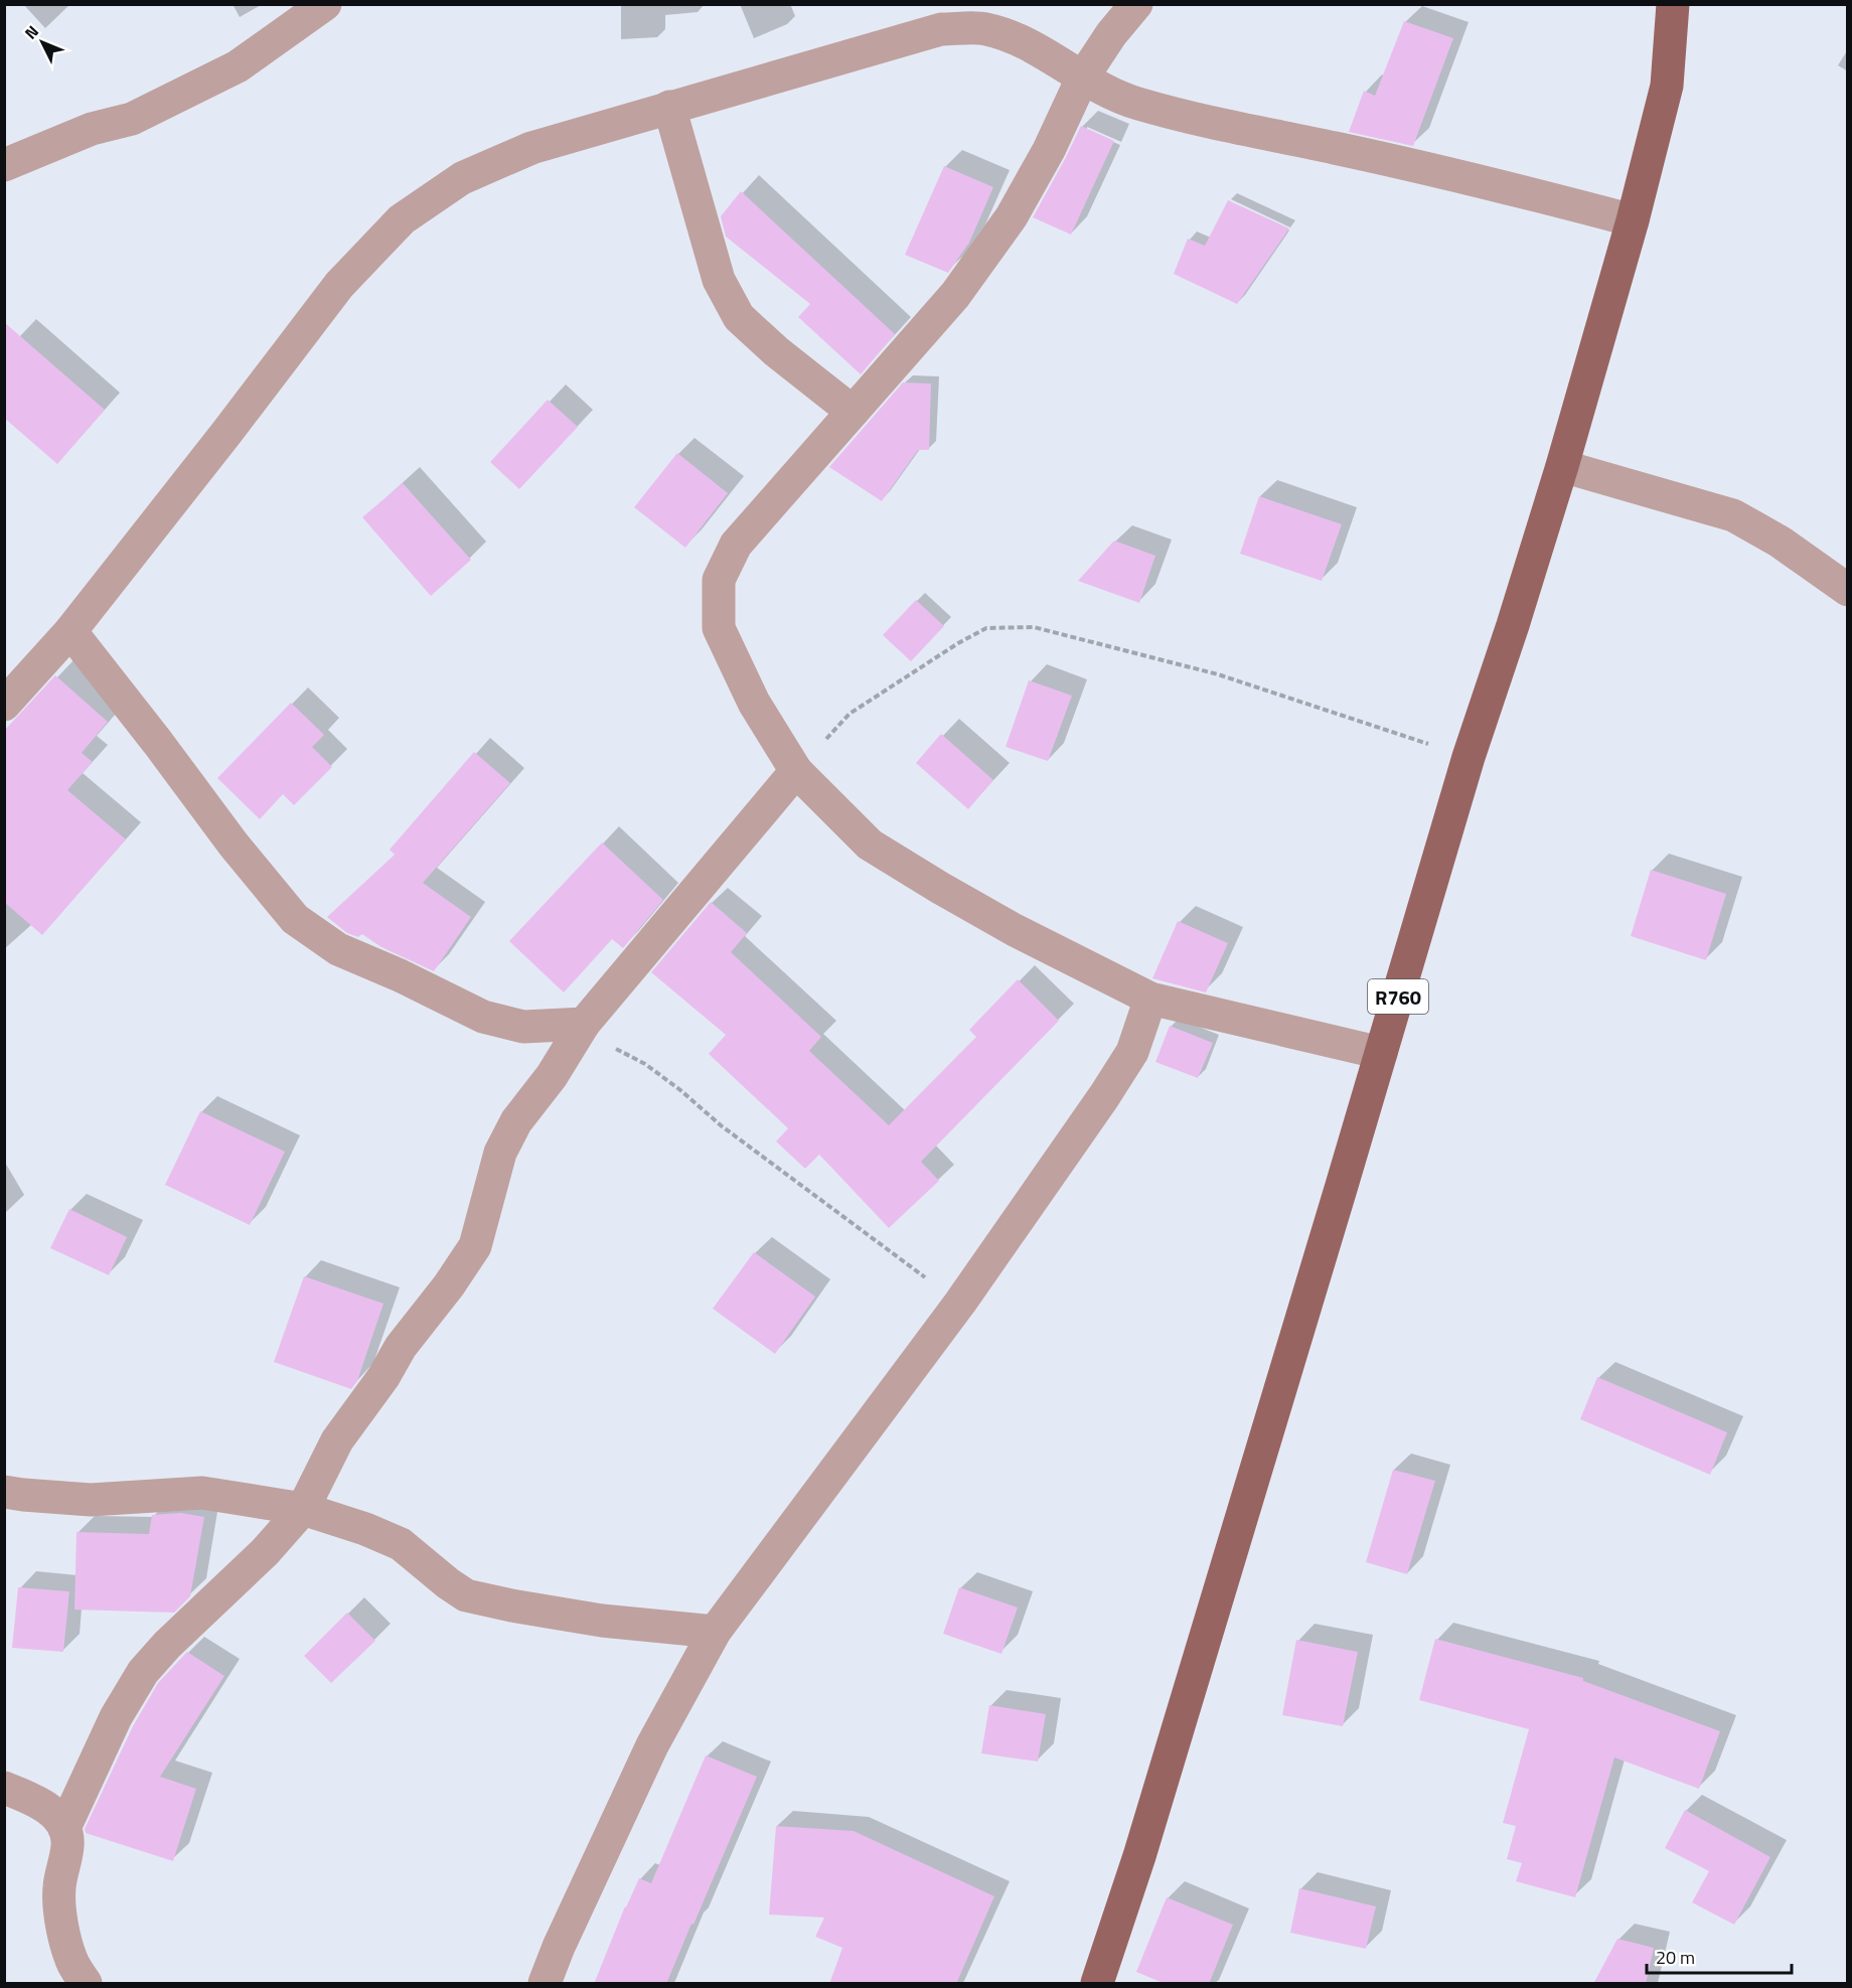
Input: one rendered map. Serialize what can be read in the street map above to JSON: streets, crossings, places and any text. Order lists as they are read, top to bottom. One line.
{"streets":{"main road":["R760"]},"scale_bar":"20 m","north":"top left"}
